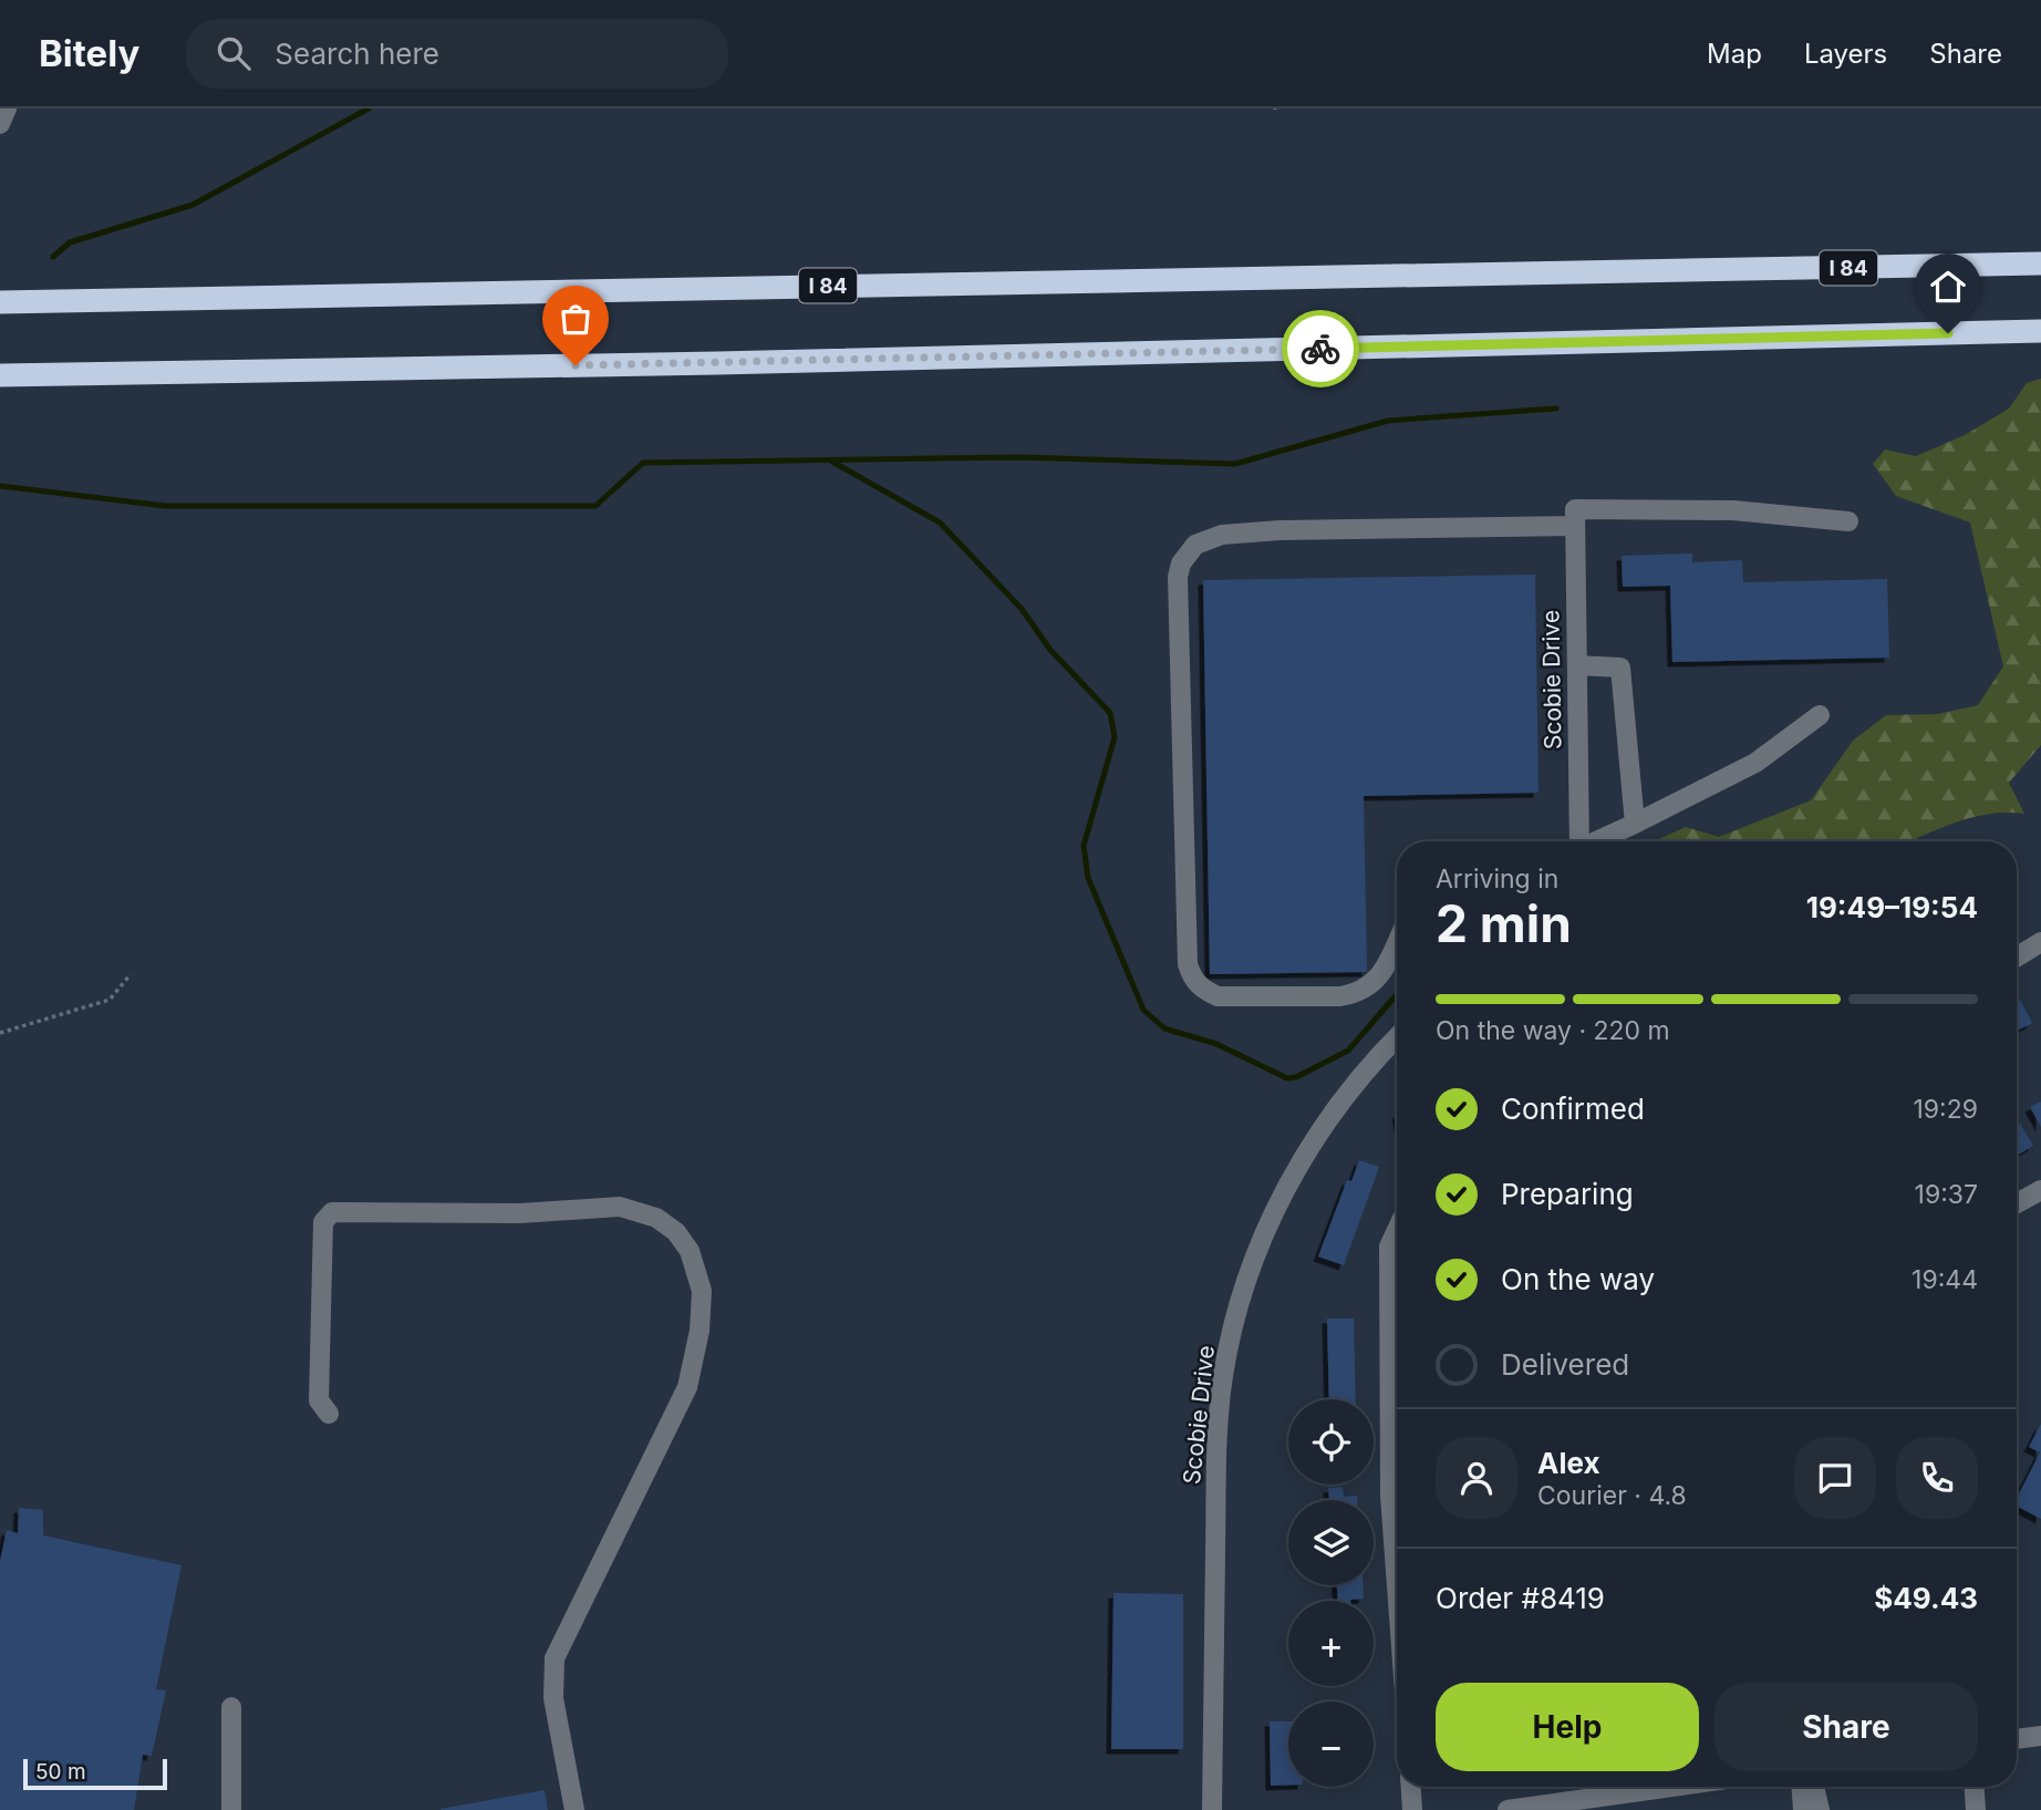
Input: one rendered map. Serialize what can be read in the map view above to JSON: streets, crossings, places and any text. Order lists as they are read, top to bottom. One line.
{"streets":{"highway":["I 84"],"street":["Scobie Drive"]},"scale_bar":"50 m","page":{"header":"Bitely","search":"Search here","nav":["Map","Layers","Share"],"heading":["2 min","Arriving in","19:49–19:54"],"panel":["Alex","Courier · 4.8","Order #8419","$49.43"],"bar":"On the way · 220 m","list":[["Confirmed","19:29"],["Preparing","19:37"],["On the way","19:44"],"Delivered"],"map_buttons":["+","−"],"buttons":["Help","Share"],"scale":"50 m"}}
